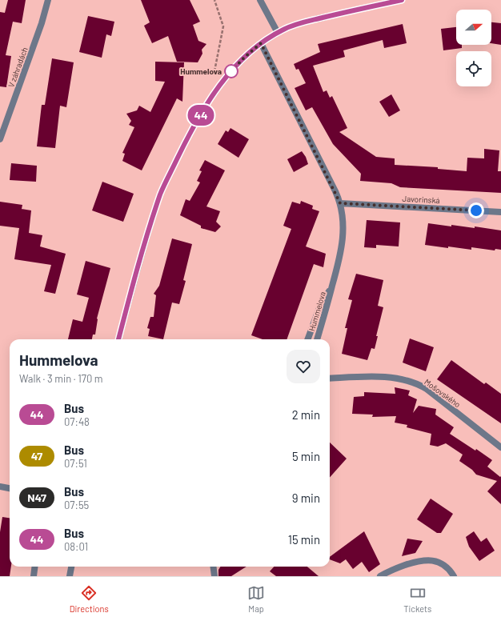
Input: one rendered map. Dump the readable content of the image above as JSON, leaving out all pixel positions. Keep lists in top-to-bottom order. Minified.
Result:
{"streets":{"street":["V záhradách","Javorinská","Hummelova","Mošovského"]},"crossings":[["Javorinská","Hummelova"]],"places":["Hummelova"],"lines":["bus line 44"],"north":"right","page":{"on_map":"44","heading":["Hummelova","Walk · 3 min · 170 m"],"list":[{"mark":"44","name":"Bus","note":"07:48","value":"2 min"},{"mark":"47","name":"Bus","note":"07:51","value":"5 min"},{"mark":"N47","name":"Bus","note":"07:55","value":"9 min"},{"mark":"44","name":"Bus","note":"08:01","value":"15 min"}],"tabs":["Directions","Map","Tickets"]}}
